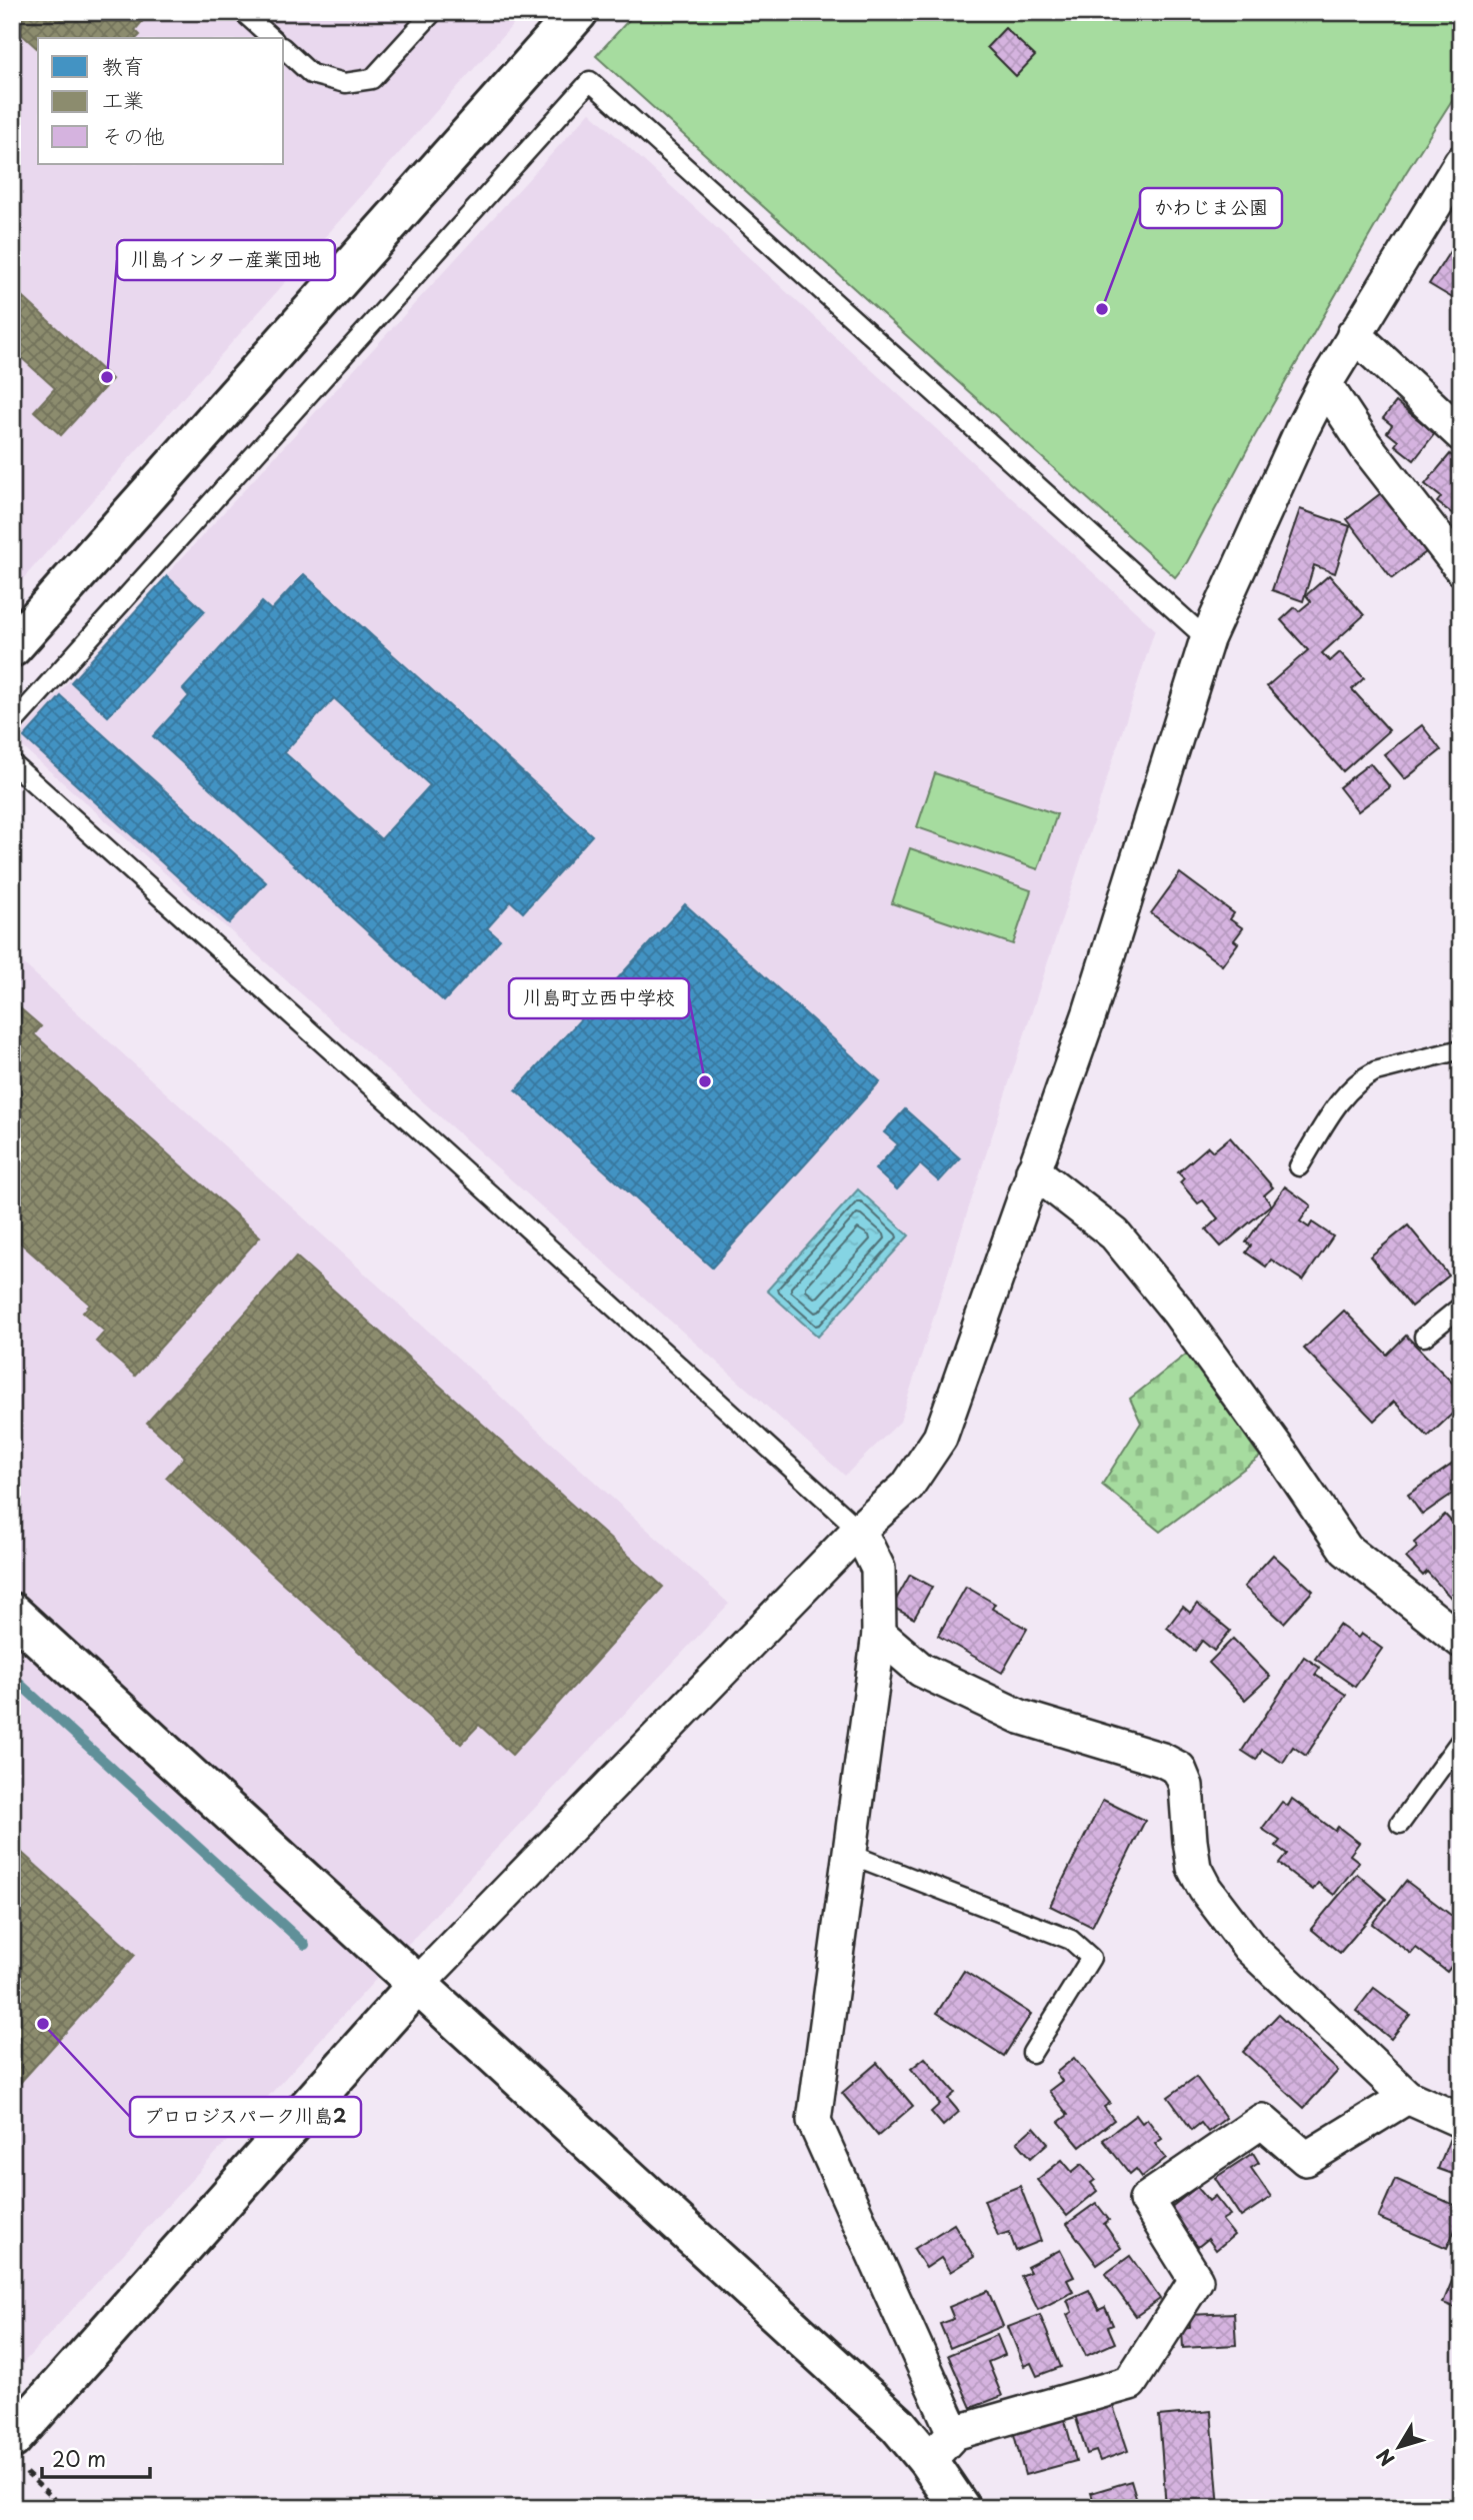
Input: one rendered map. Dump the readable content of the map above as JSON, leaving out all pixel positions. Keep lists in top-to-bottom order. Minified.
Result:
{"places":["かわじま公園","川島インター産業団地","川島町立西中学校","プロロジスパーク川島2"],"legend":["教育","工業","その他"],"scale_bar":"20 m","north":"bottom left"}
